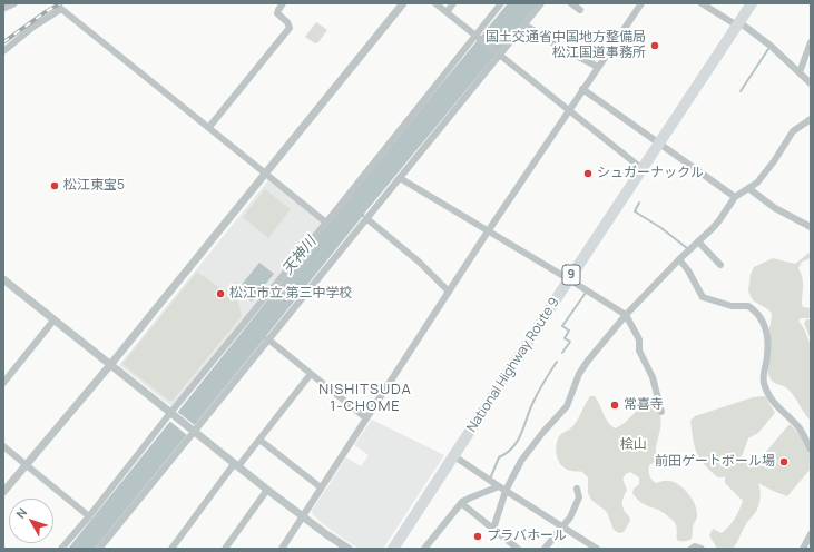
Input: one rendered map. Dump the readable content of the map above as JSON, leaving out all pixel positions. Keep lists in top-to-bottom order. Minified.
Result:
{"streets":{"highway":["9","National Highway Route 9"]},"districts":["NISHITSUDA 1-CHOME"],"water":["天神川"],"parks":["桧山"],"places":["国土交通省中国地方整備局 松江国道事務所","シュガーナックル","松江東宝5","松江市立 第三中学校","常喜寺","前田ゲートボール場","プラバホール"],"north":"top left"}
